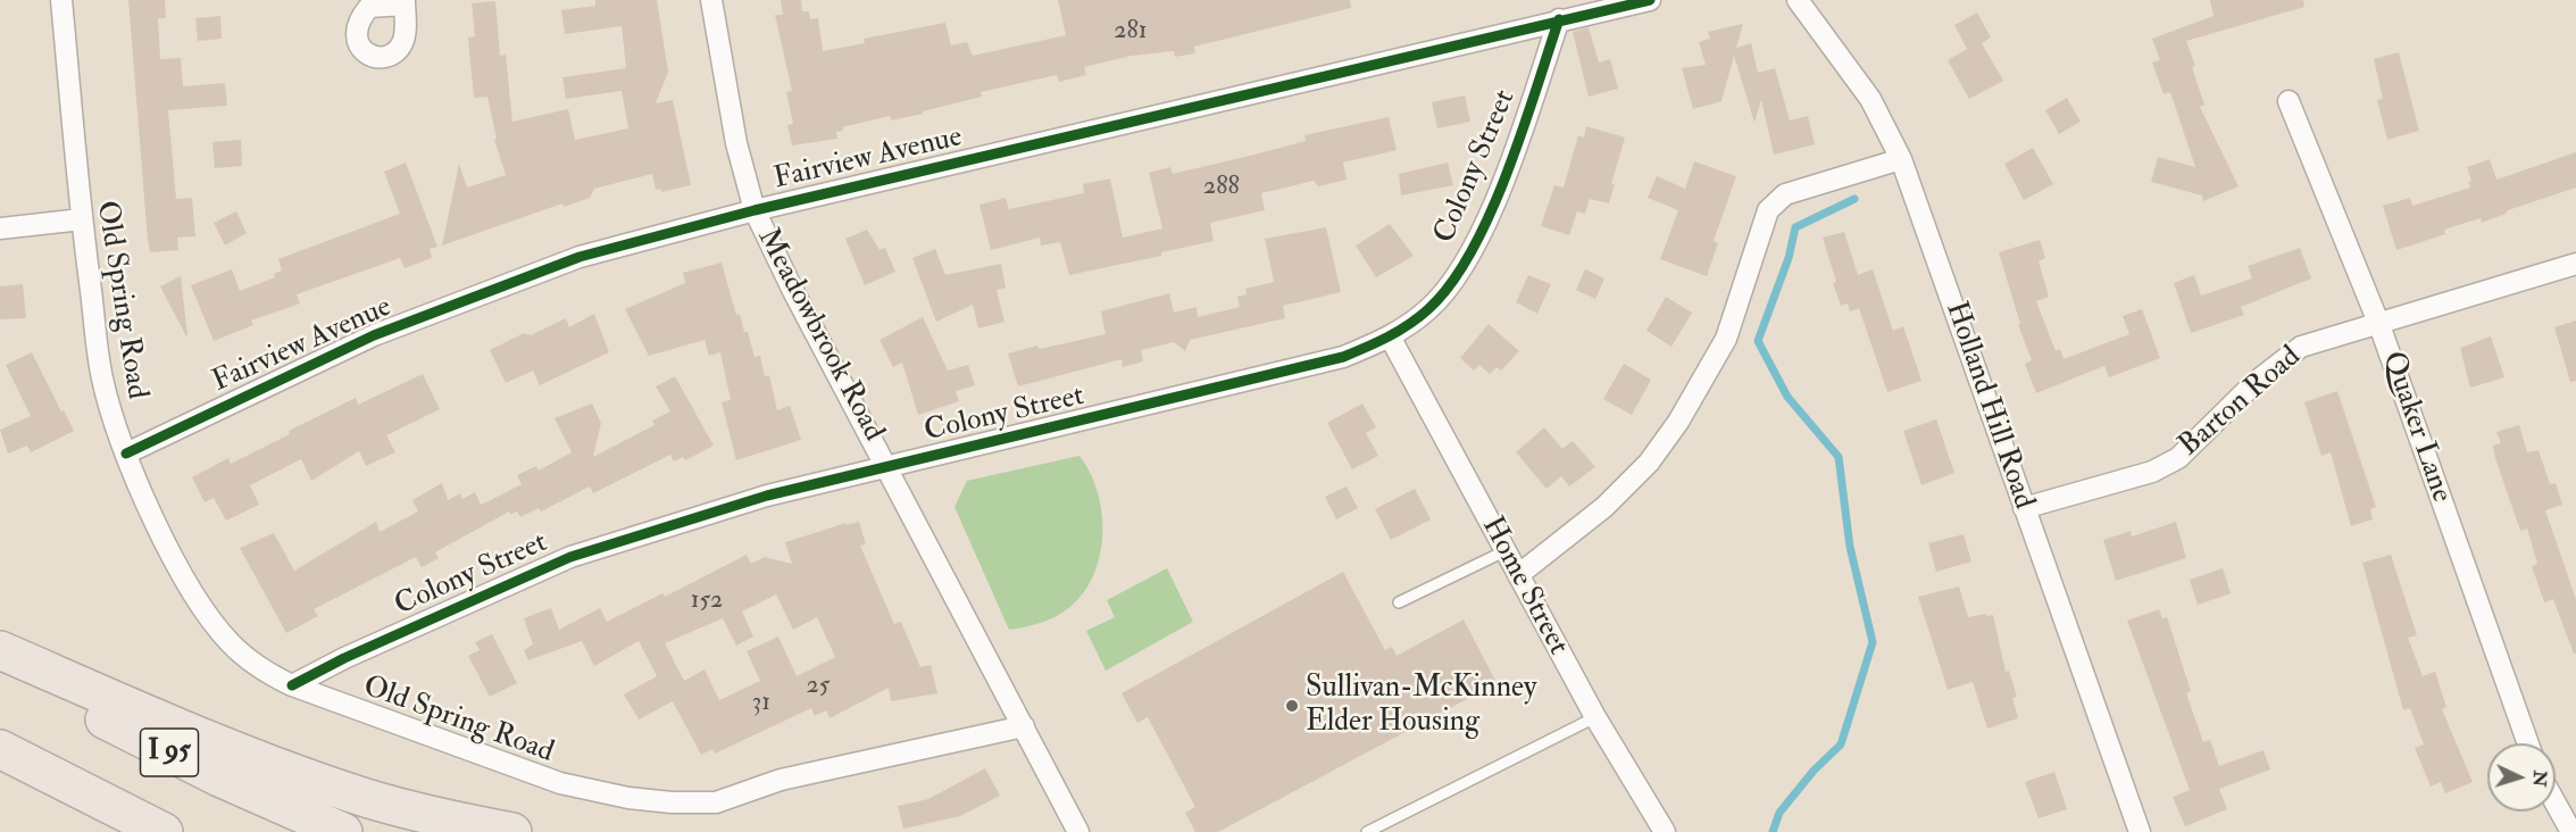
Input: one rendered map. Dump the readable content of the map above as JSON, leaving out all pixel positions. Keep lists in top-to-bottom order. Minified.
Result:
{"streets":{"highway":["I 95"],"street":["Fairview Avenue","Colony Street","Old Spring Road","Meadowbrook Road","Barton Road","Holland Hill Road","Quaker Lane","Home Street"]},"crossings":[["Fairview Avenue","Colony Street"],["Fairview Avenue","Old Spring Road"],["Fairview Avenue","Meadowbrook Road"],["Colony Street","Old Spring Road"],["Colony Street","Meadowbrook Road"],["Colony Street","Home Street"],["Old Spring Road","Meadowbrook Road"],["Barton Road","Holland Hill Road"],["Barton Road","Quaker Lane"]],"places":["Sullivan-McKinney Elder Housing"],"house_numbers":["281","288","152","25","31"],"north":"right"}
